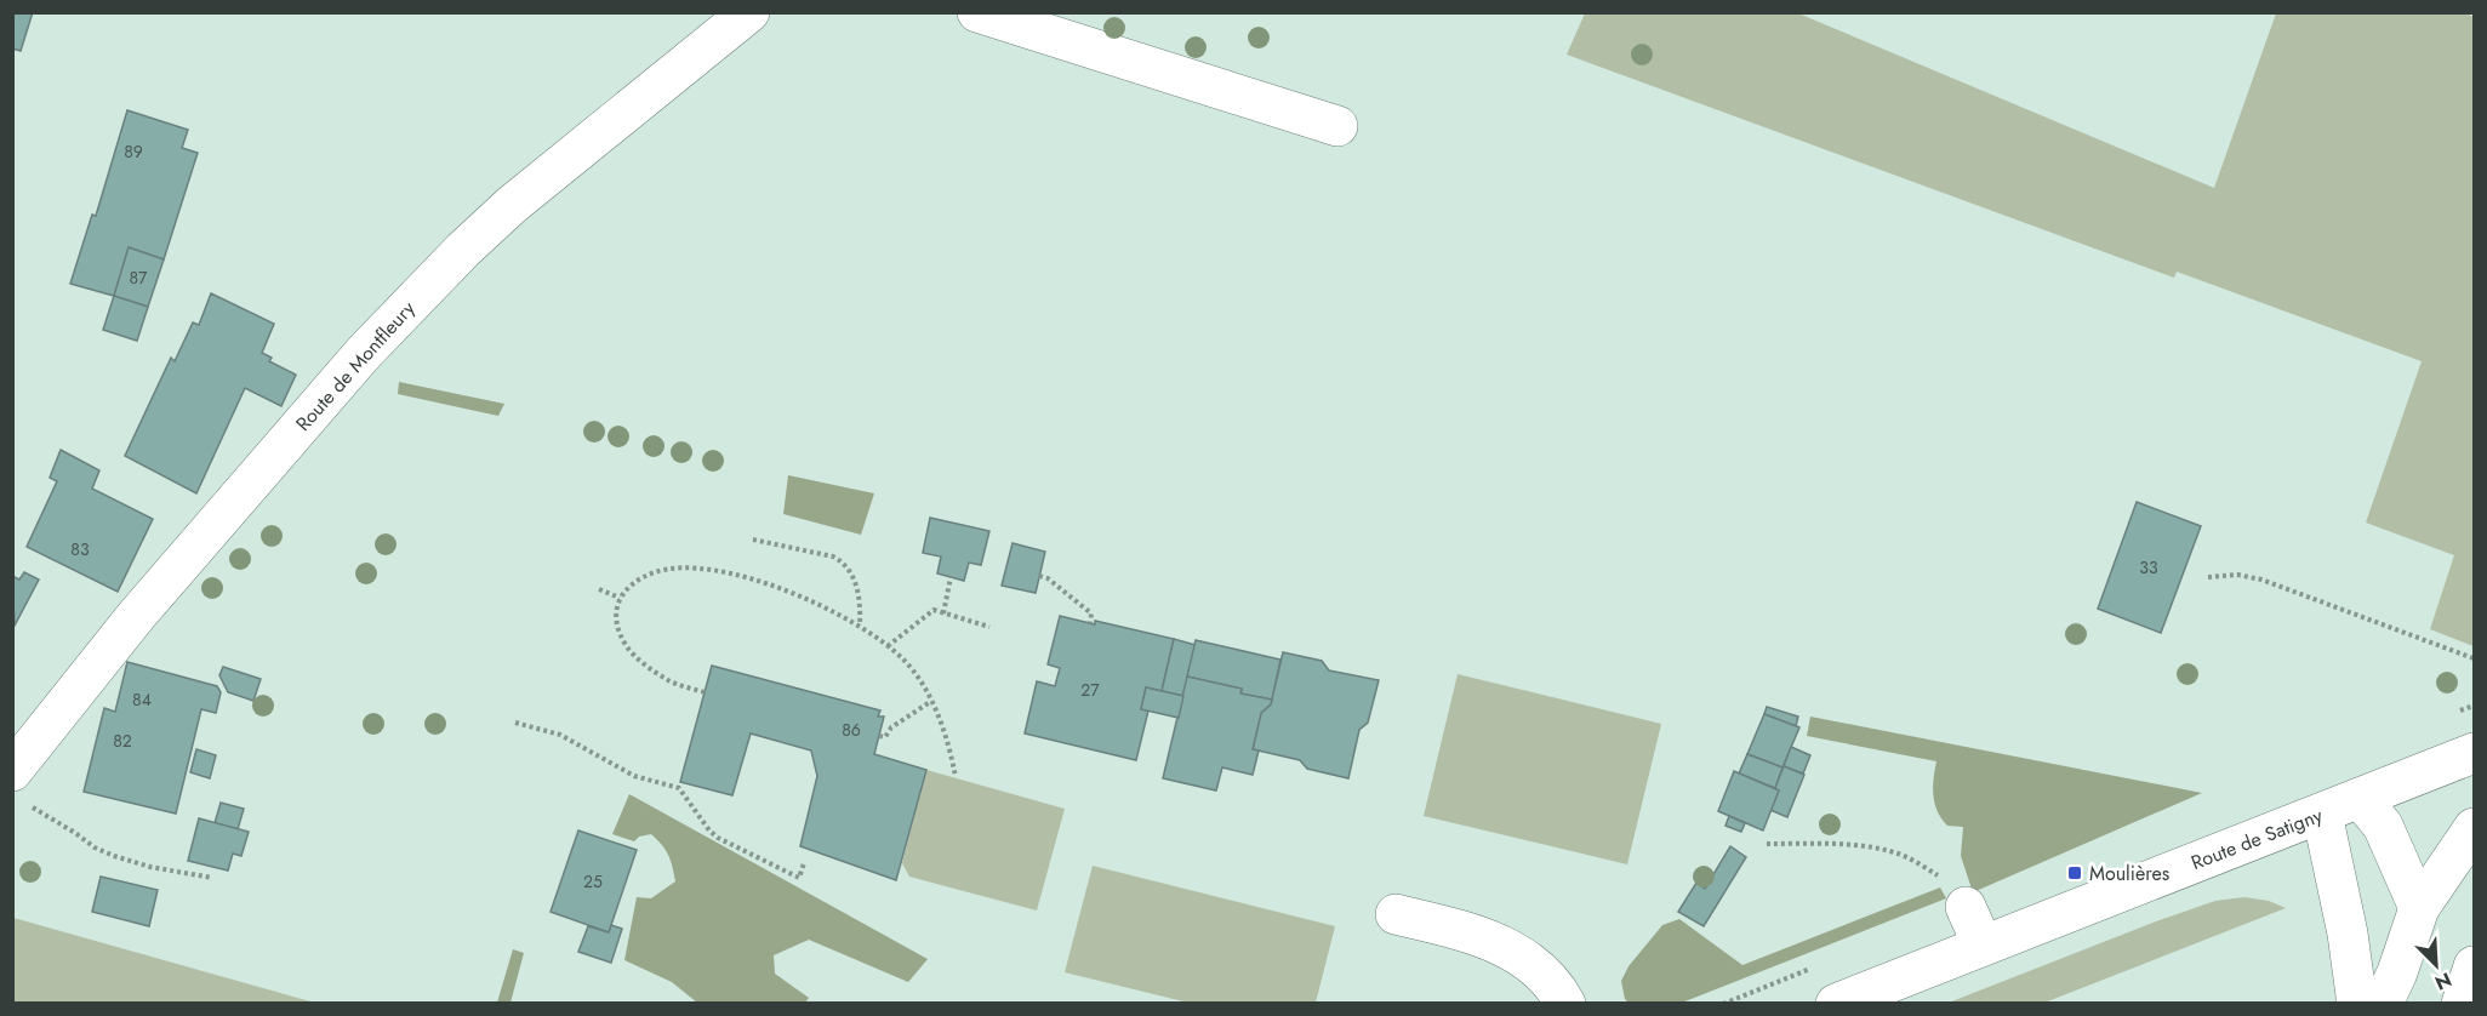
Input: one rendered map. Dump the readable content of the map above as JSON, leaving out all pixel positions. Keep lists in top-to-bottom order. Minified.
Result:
{"streets":{"street":["Route de Montfleury","Route de Satigny"]},"places":{"transit":["Moulières"]},"house_numbers":["89","87","83","33","27","84","86","82","25"],"north":"bottom right"}
